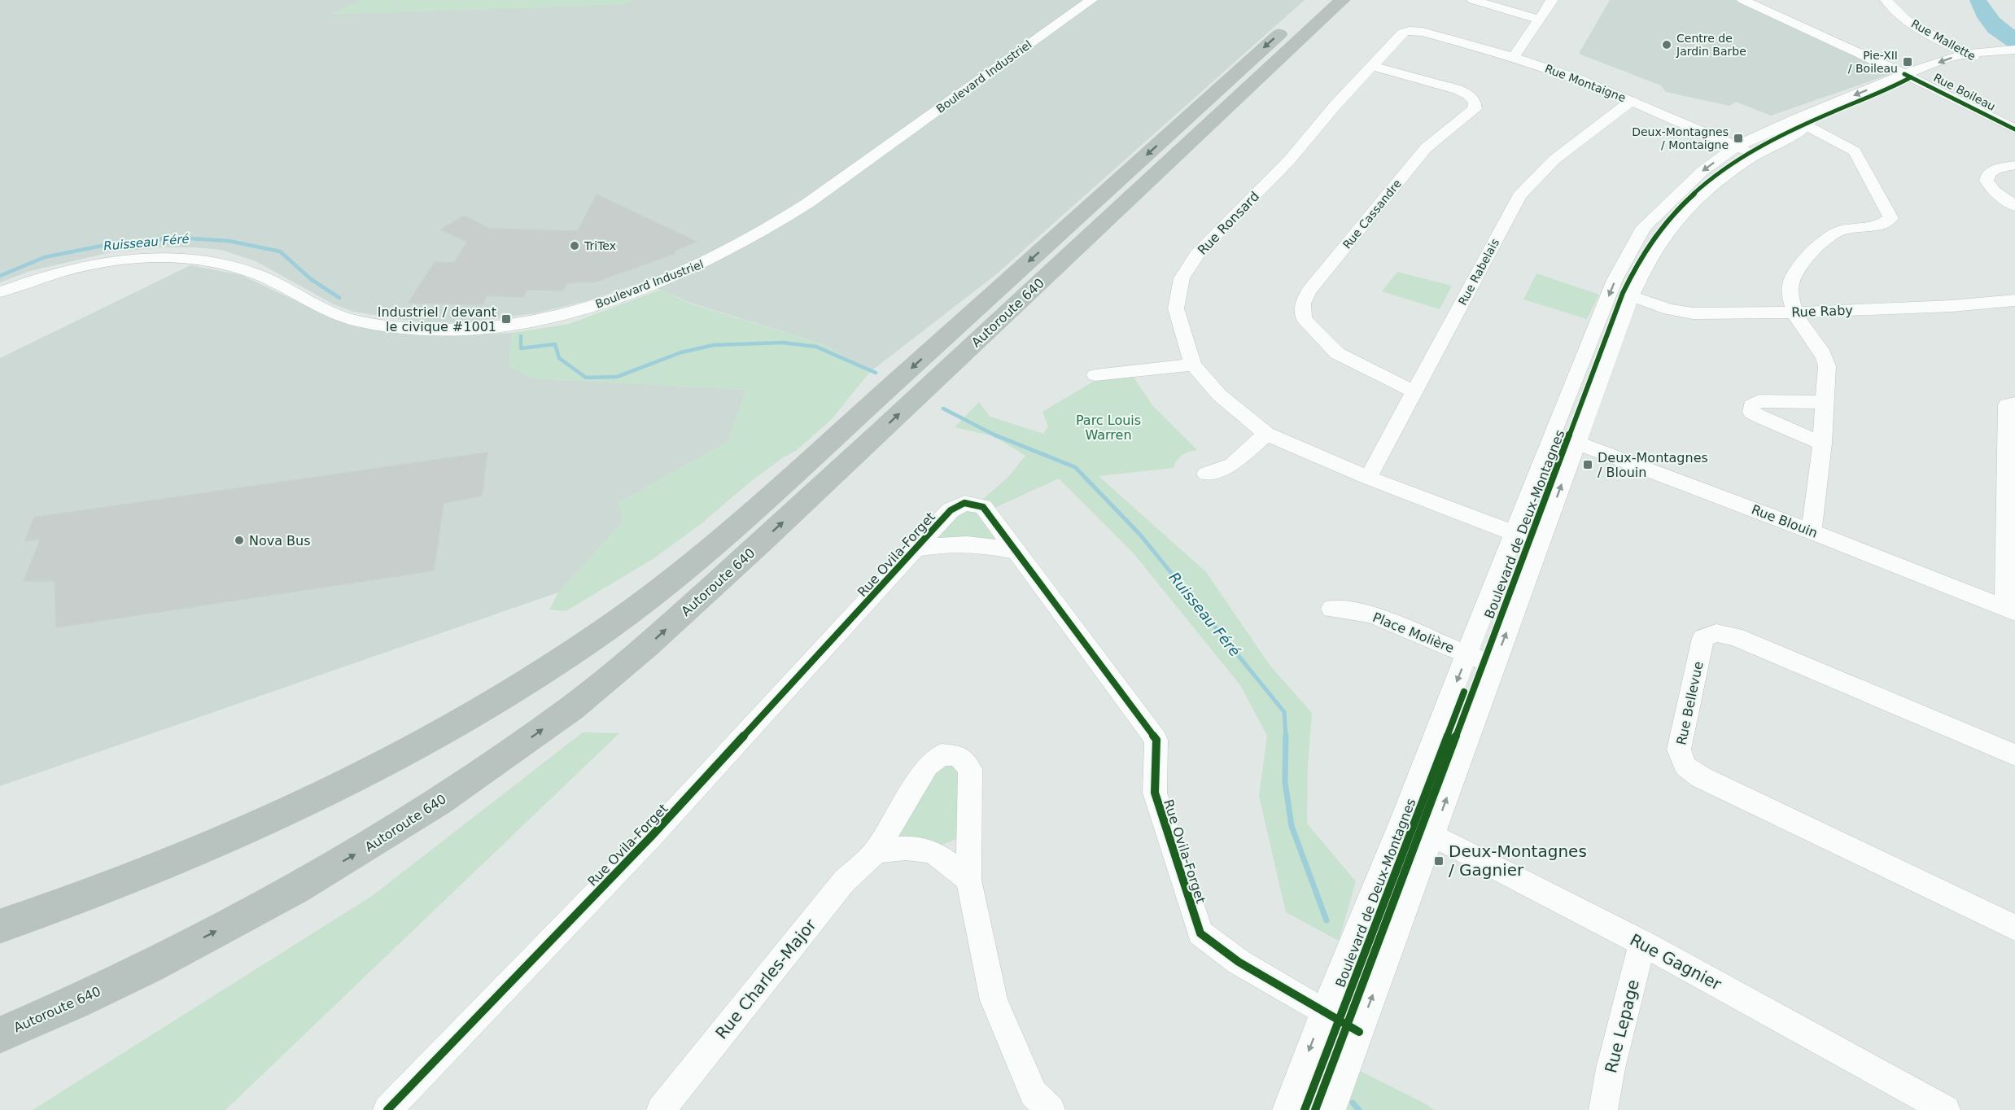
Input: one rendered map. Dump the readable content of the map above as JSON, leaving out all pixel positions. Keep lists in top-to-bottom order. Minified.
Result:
{"streets":{"highway":["Autoroute 640"],"street":["Rue Mallette","Boulevard Industriel","Rue Montaigne","Rue Boileau","Rue Cassandre","Rue Ronsard","Rue Rabelais","Rue Raby","Rue Blouin","Boulevard de Deux-Montagnes","Rue Ovila-Forget","Place Molière","Rue Bellevue","Rue Gagnier","Rue Charles-Major","Rue Lepage"]},"crossings":[["Rue Mallette","Boulevard de Deux-Montagnes"],["Rue Montaigne","Rue Ronsard"],["Rue Montaigne","Rue Rabelais"],["Rue Montaigne","Boulevard de Deux-Montagnes"],["Rue Boileau","Boulevard de Deux-Montagnes"],["Rue Cassandre","Rue Ronsard"],["Rue Cassandre","Rue Rabelais"],["Rue Ronsard","Rue Rabelais"],["Rue Ronsard","Boulevard de Deux-Montagnes"],["Rue Raby","Boulevard de Deux-Montagnes"],["Rue Blouin","Boulevard de Deux-Montagnes"],["Boulevard de Deux-Montagnes","Rue Ovila-Forget"],["Boulevard de Deux-Montagnes","Place Molière"],["Boulevard de Deux-Montagnes","Rue Gagnier"],["Rue Gagnier","Rue Lepage"]],"water":["Ruisseau Féré"],"parks":["Parc Louis Warren"],"places":{"other":["Centre de Jardin Barbe","TriTex","Nova Bus"],"transit":["Pie-XII / Boileau","Deux-Montagnes / Montaigne","Industriel / devant le civique #1001","Deux-Montagnes / Blouin","Deux-Montagnes / Gagnier"]}}
